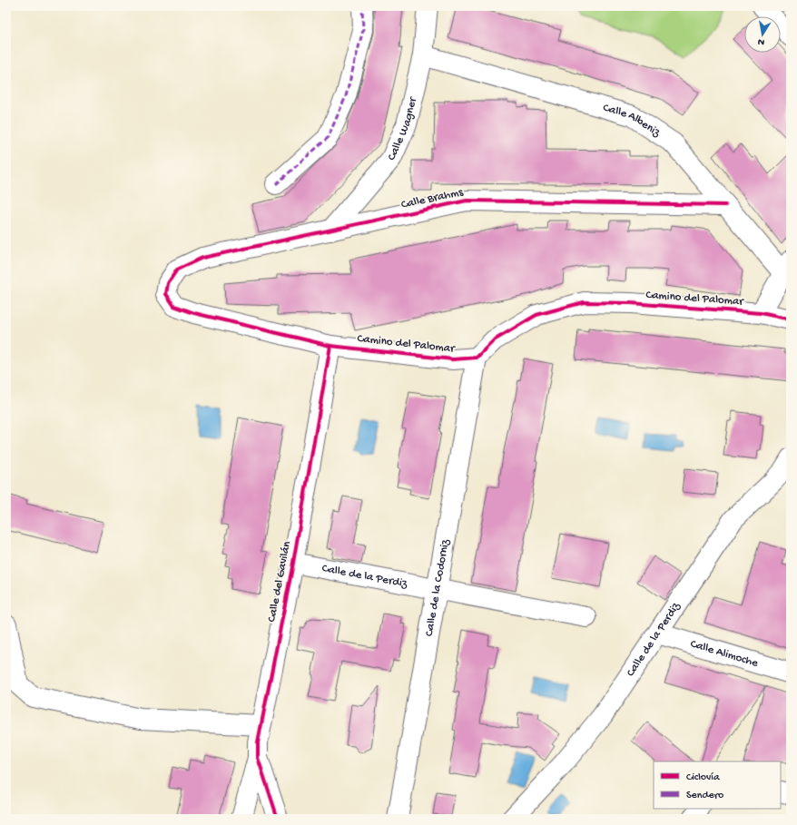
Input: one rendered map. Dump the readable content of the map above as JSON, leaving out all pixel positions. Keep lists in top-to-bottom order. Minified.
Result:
{"streets":{"street":["Calle Albeniz","Calle Wagner","Calle Brahms","Camino del Palomar","Calle de la Perdiz","Calle del Gavilán","Calle de la Codorniz","Calle Alimoche"]},"crossings":[["Calle Albeniz","Calle Wagner"],["Calle Albeniz","Calle Brahms"],["Calle Wagner","Calle Brahms"],["Calle Brahms","Camino del Palomar"],["Camino del Palomar","Calle del Gavilán"],["Camino del Palomar","Calle de la Codorniz"],["Calle de la Perdiz","Calle del Gavilán"],["Calle de la Perdiz","Calle de la Codorniz"],["Calle de la Perdiz","Calle Alimoche"]],"legend":["Ciclovía","Sendero"],"north":"bottom"}
